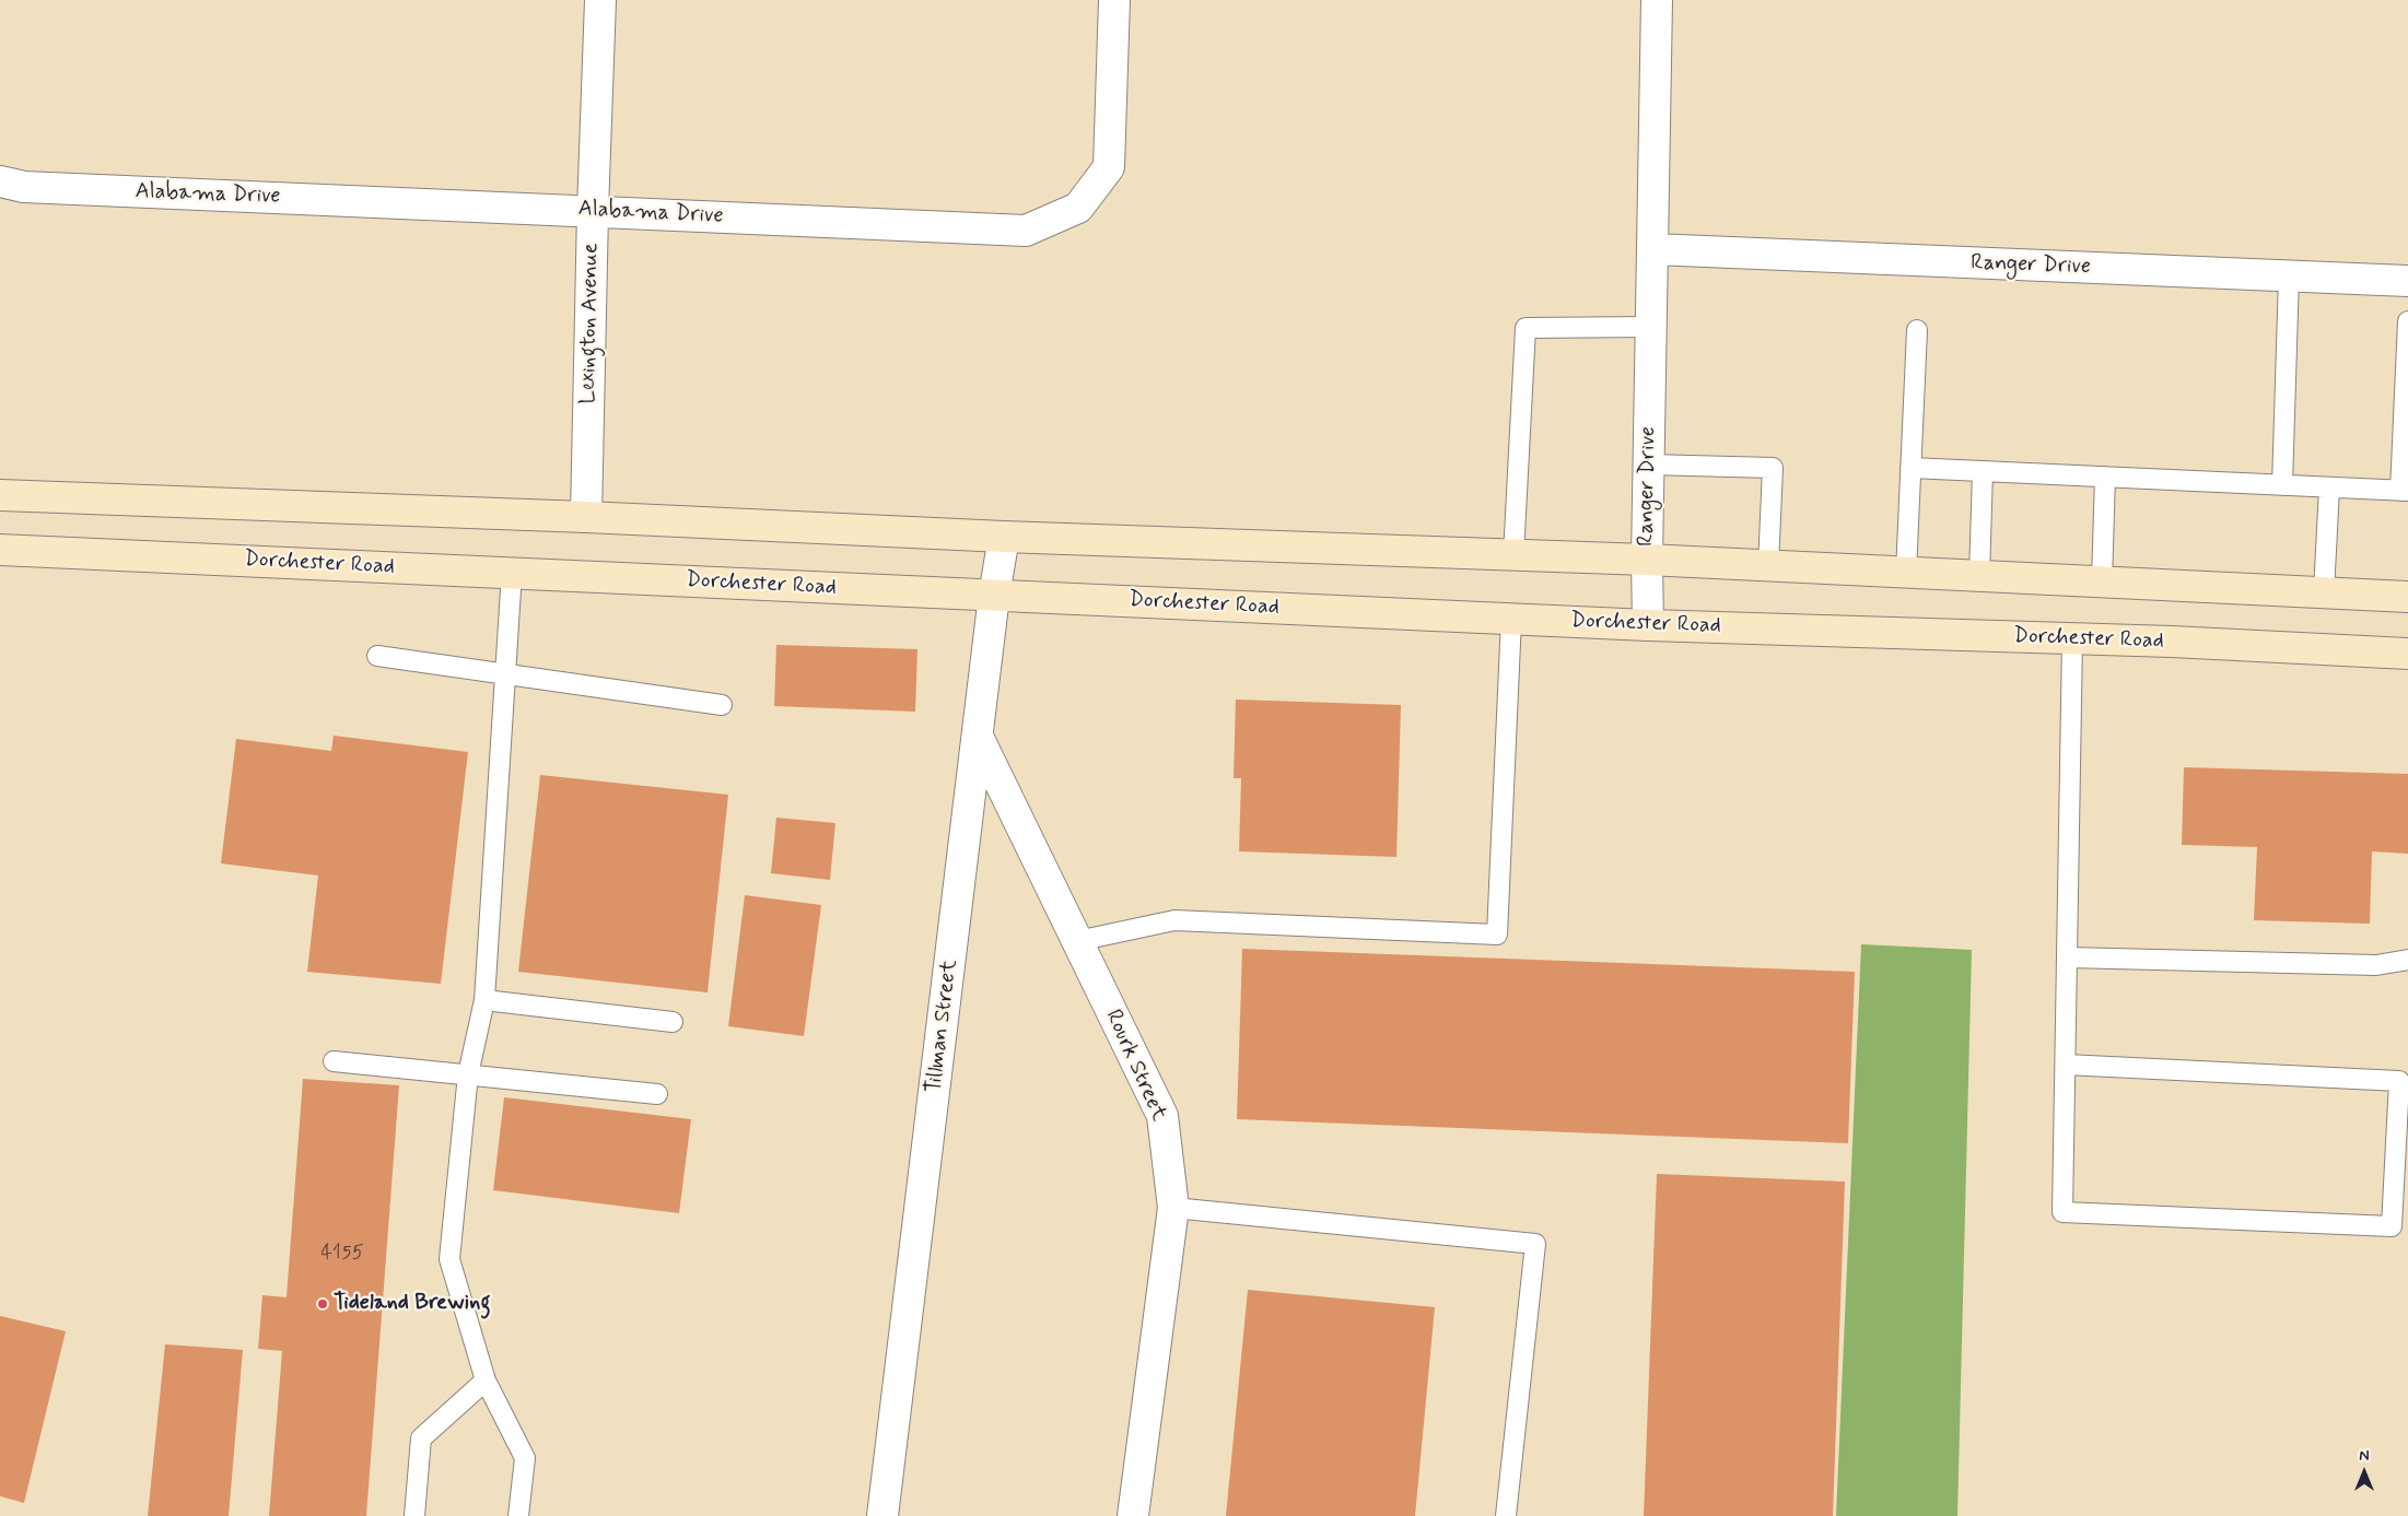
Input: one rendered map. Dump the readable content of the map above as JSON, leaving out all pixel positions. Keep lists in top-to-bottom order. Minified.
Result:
{"streets":{"main road":["Dorchester Road"],"street":["Alabama Drive","Ranger Drive","Lexington Avenue","Tillman Street","Rourk Street"]},"crossings":[["Alabama Drive","Lexington Avenue"],["Ranger Drive","Dorchester Road"],["Dorchester Road","Tillman Street"],["Tillman Street","Rourk Street"]],"places":["Tideland Brewing"],"house_numbers":["4155"],"north":"top"}
